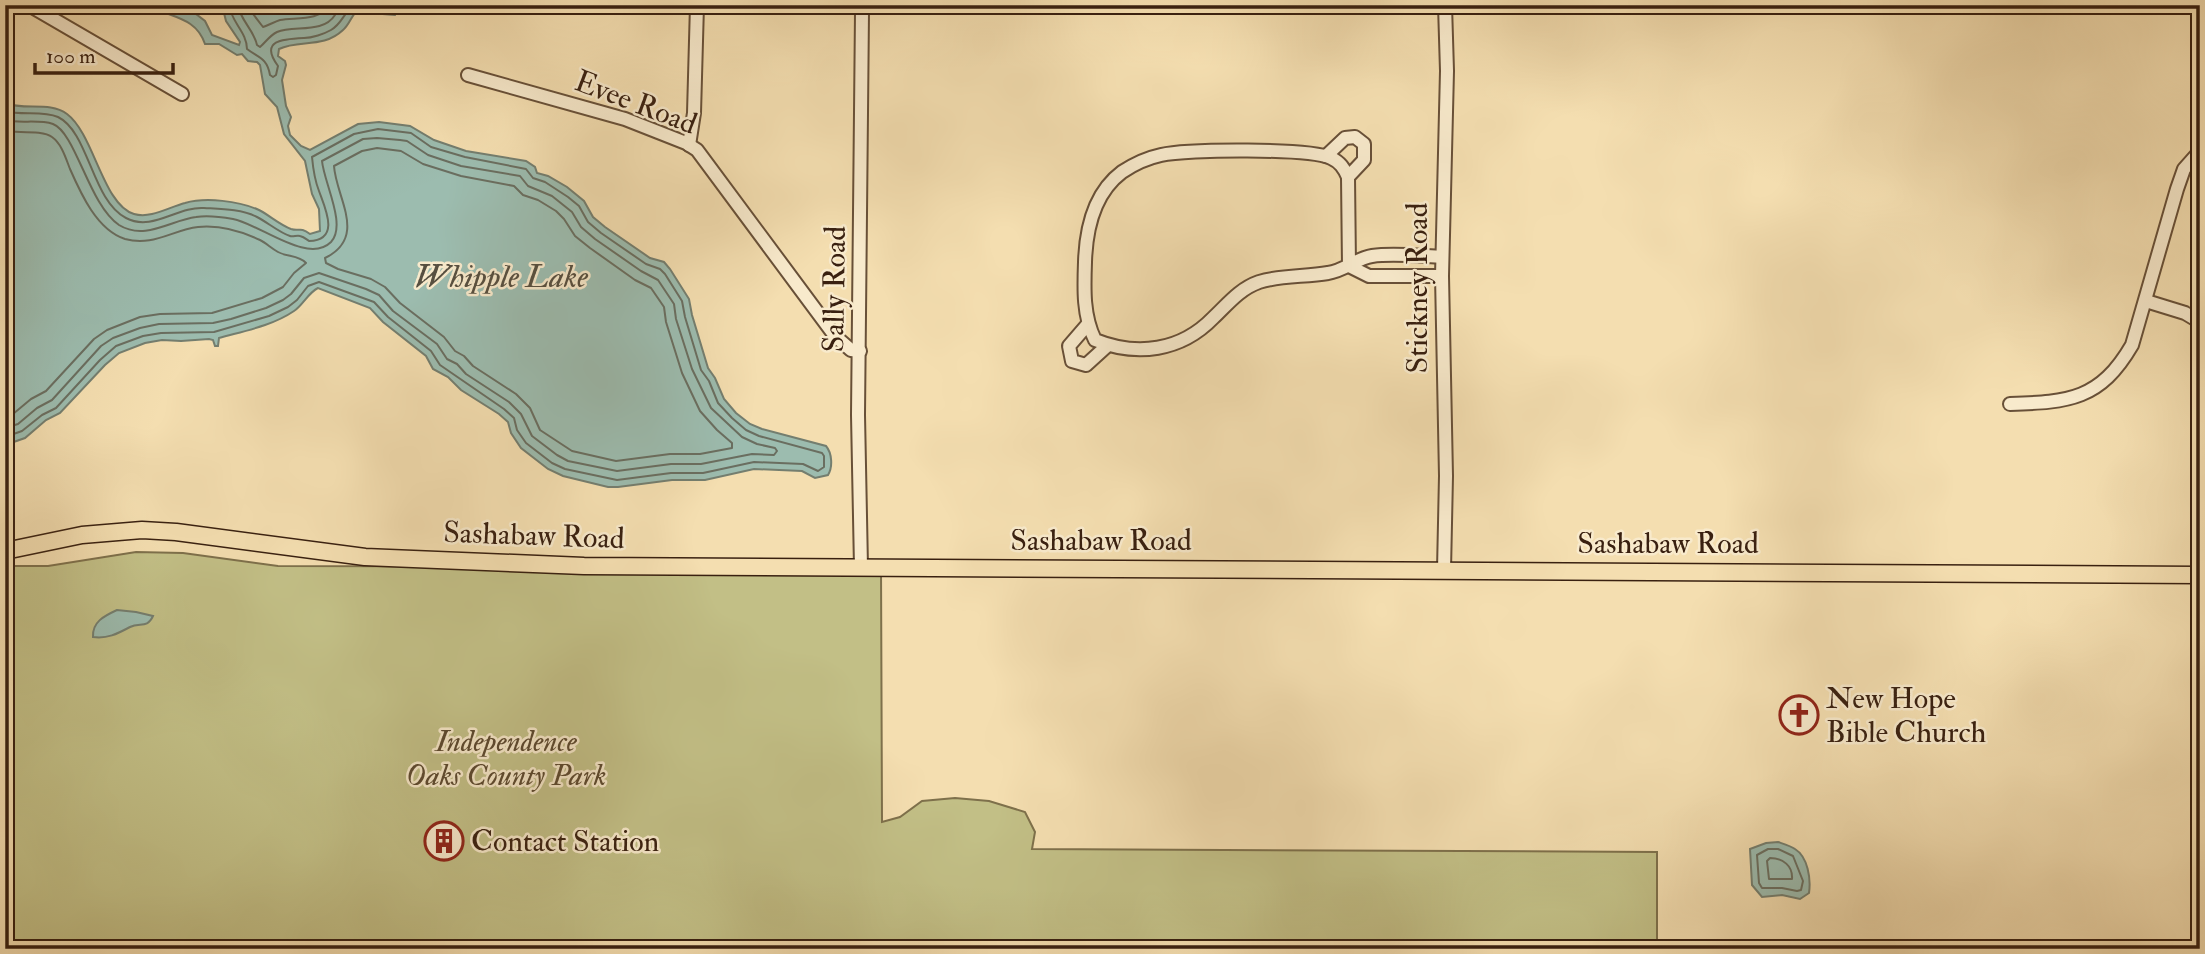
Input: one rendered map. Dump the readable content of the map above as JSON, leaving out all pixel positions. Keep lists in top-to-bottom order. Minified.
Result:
{"streets":{"main road":["Sashabaw Road"],"street":["Evee Road","Stickney Road","Sally Road"]},"crossings":[["Evee Road","Sally Road"],["Stickney Road","Sashabaw Road"],["Sally Road","Sashabaw Road"]],"water":["Whipple Lake"],"parks":["Independence Oaks County Park"],"places":{"church":["New Hope Bible Church"],"building":["Contact Station"]},"scale_bar":"100 m"}
